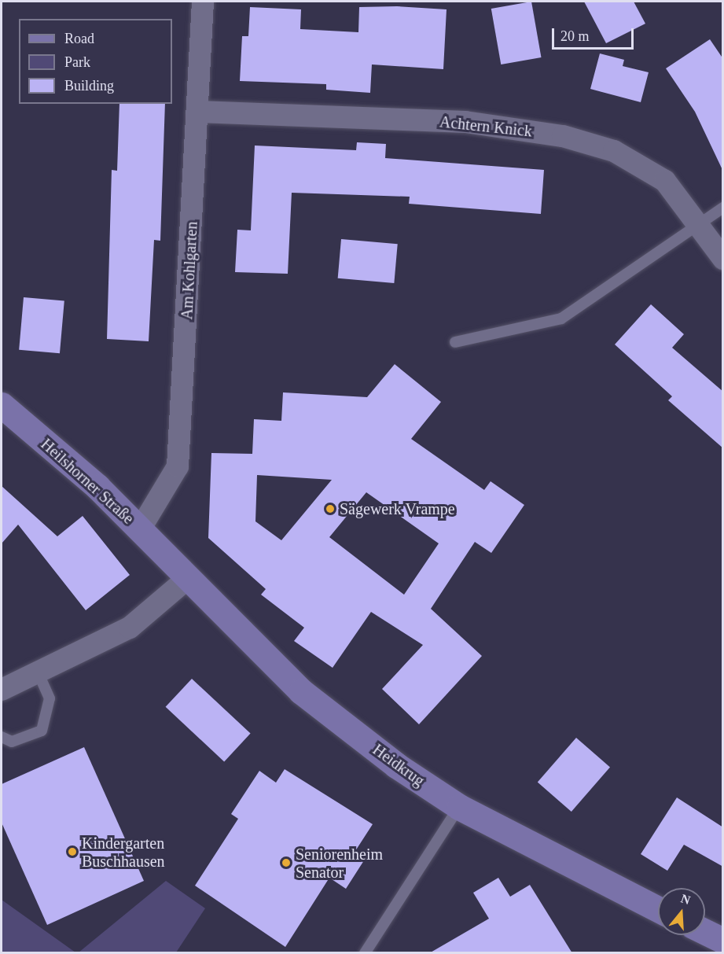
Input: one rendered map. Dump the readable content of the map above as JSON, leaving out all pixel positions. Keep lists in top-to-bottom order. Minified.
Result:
{"streets":{"main road":["Heilshorner Straße","Heidkrug"],"street":["Achtern Knick","Am Kohlgarten"]},"crossings":[["Achtern Knick","Am Kohlgarten"],["Am Kohlgarten","Heilshorner Straße"],["Heilshorner Straße","Heidkrug"]],"places":["Sägewerk Vrampe","Kindergarten Buschhausen","Seniorenheim Senator"],"legend":["Road","Park","Building"],"scale_bar":"20 m","north":"top"}
